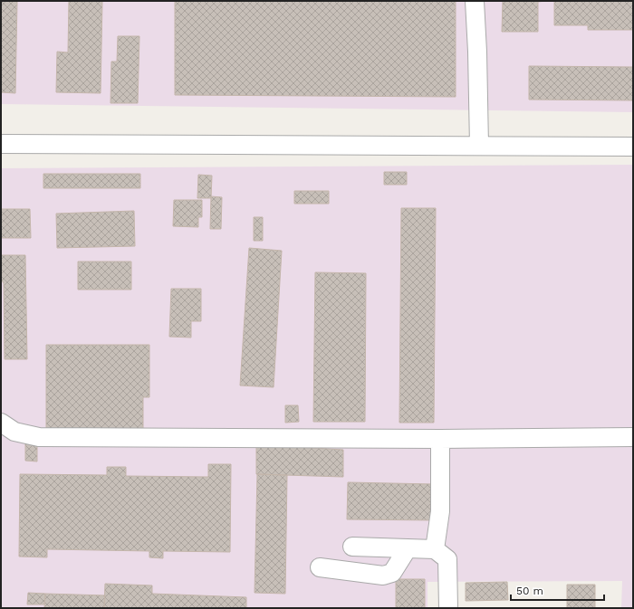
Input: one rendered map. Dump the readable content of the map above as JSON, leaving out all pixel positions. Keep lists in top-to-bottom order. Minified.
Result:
{"scale_bar":"50 m"}
